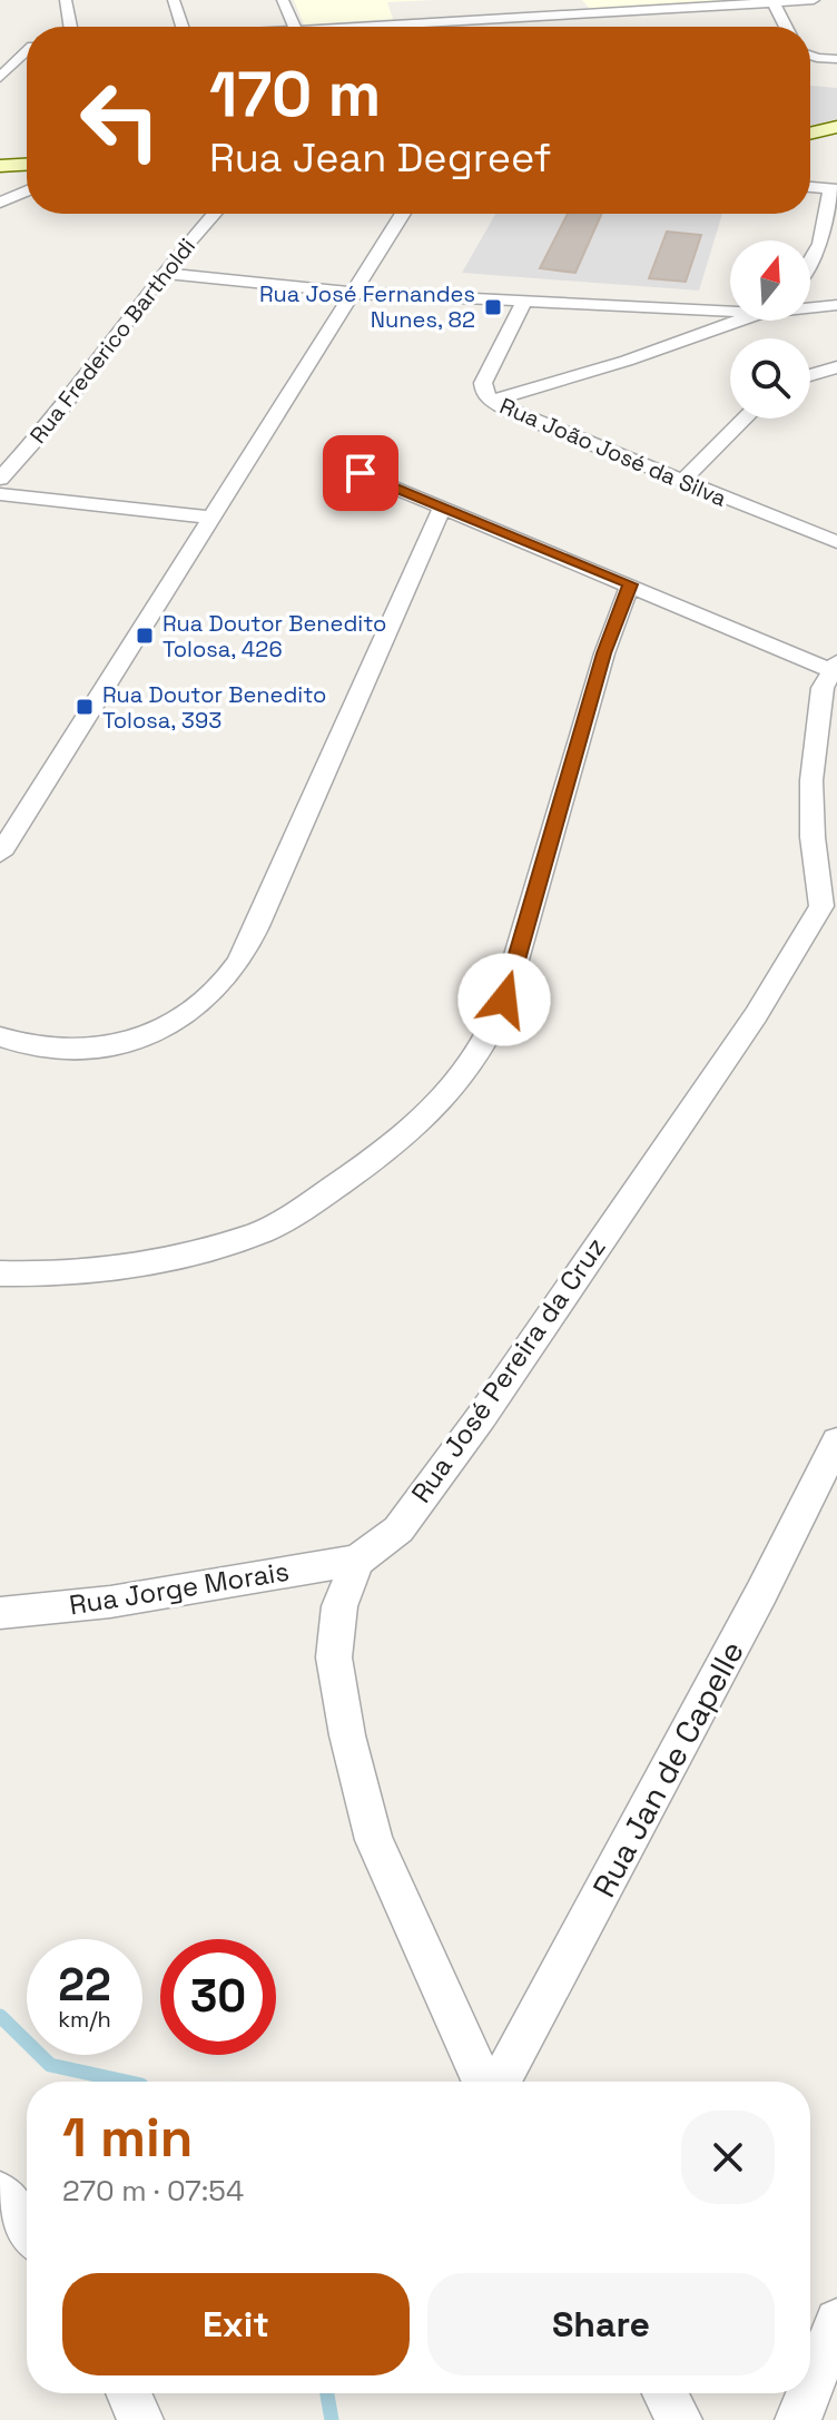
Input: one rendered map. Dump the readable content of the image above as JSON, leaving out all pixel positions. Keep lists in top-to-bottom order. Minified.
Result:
{"streets":{"street":["Rua Frederico Bartholdi","Rua João José da Silva","Rua José Pereira da Cruz","Rua Jorge Morais","Rua Jan de Capelle"]},"crossings":[["Rua José Pereira da Cruz","Rua Jorge Morais"]],"places":{"transit":["Rua José Fernandes Nunes, 82","Rua Doutor Benedito Tolosa, 426","Rua Doutor Benedito Tolosa, 393"]},"north":"top","page":{"turn":["170 m","Rua Jean Degreef"],"speed":"22 km/h","limit":"30","heading":["1 min","270 m · 07:54"],"buttons":["Exit","Share"]}}
